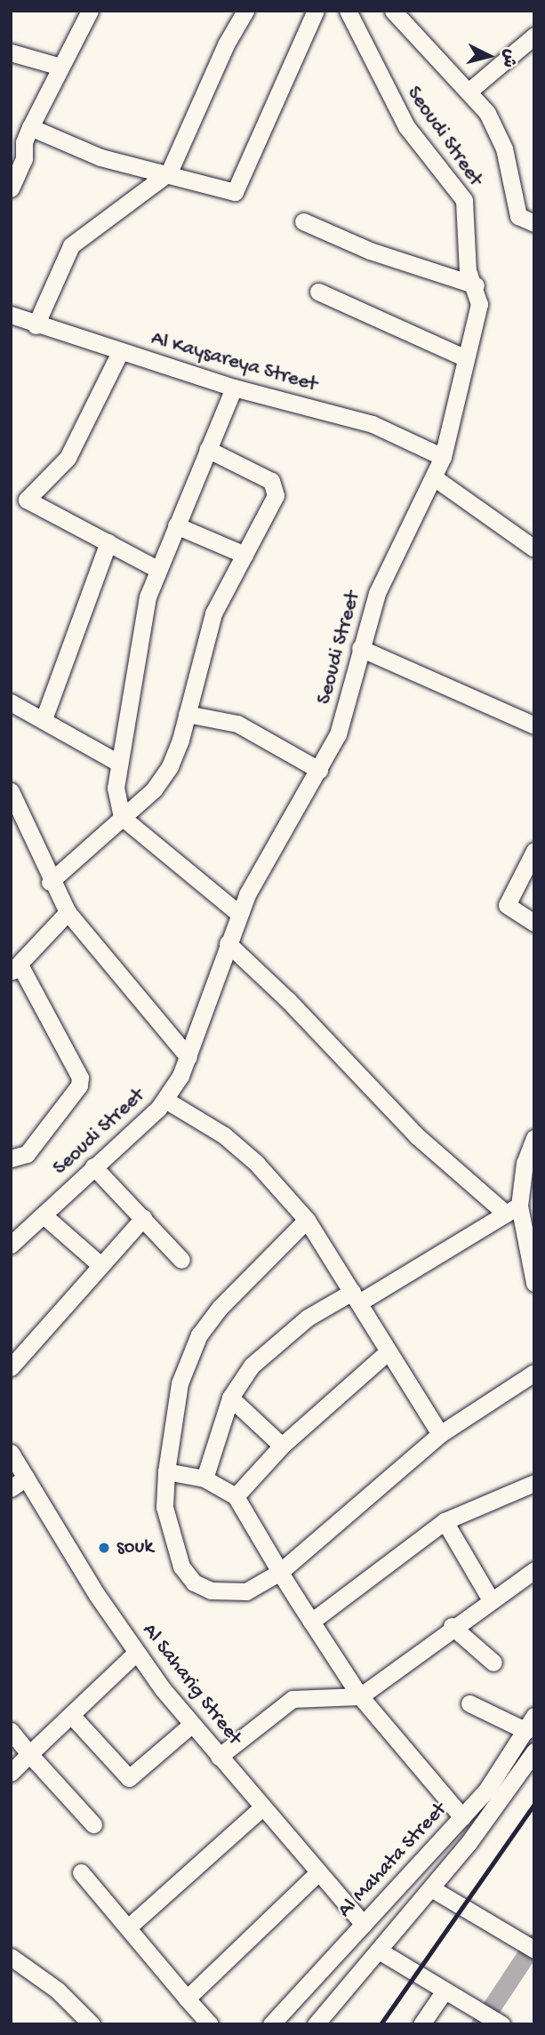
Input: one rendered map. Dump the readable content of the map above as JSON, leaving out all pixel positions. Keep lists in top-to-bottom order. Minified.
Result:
{"streets":{"street":["Seoudi Street","Al Kaysareya Street","Al Saharig Street","Al Mahata Street"]},"crossings":[["Seoudi Street","Al Kaysareya Street"],["Al Saharig Street","Al Mahata Street"]],"places":["souk"],"north":"right"}
